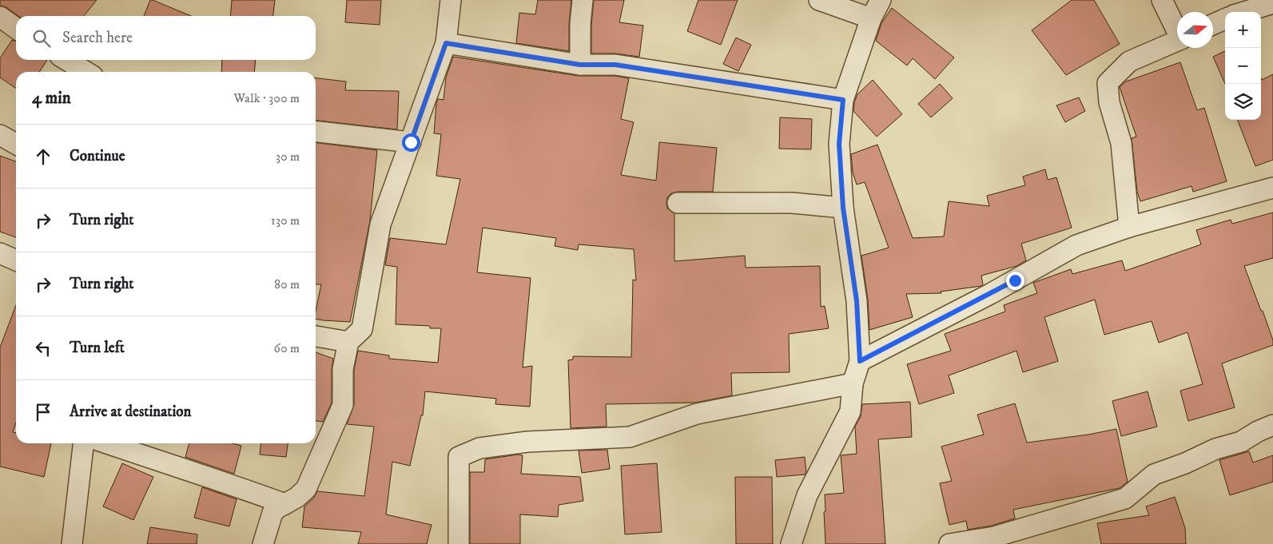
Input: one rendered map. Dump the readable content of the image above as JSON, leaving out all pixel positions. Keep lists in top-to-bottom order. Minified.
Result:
{"north":"right","page":{"map_buttons":["+","−"],"search":"Search here","heading":["4 min","Walk · 300 m"],"list":[["Continue","30 m"],["Turn right","130 m"],["Turn right","80 m"],["Turn left","60 m"],"Arrive at destination"]}}
